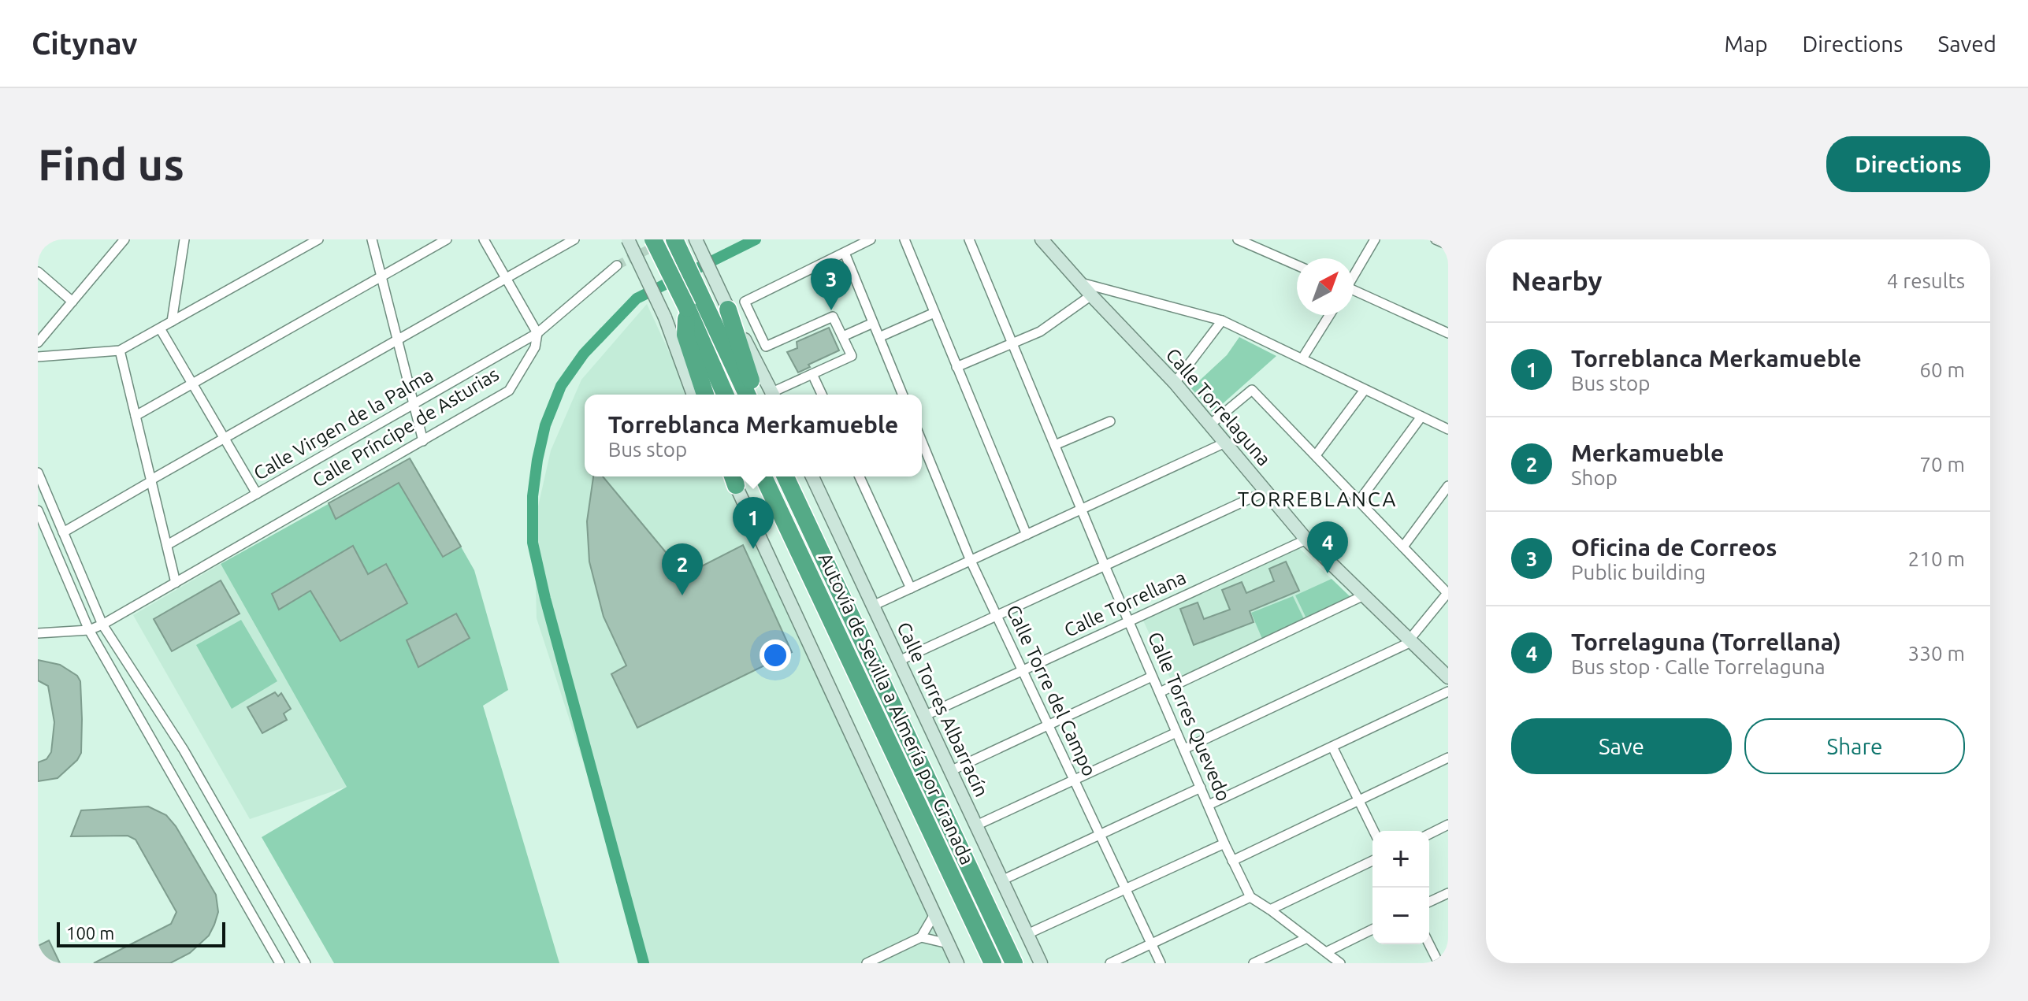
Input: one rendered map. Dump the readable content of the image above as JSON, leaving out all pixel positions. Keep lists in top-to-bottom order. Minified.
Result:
{"streets":{"highway":["Autovía de Sevilla a Almería por Granada"],"street":["Calle Torrelaguna","Calle Virgen de la Palma","Calle Príncipe de Asturias","Calle Torrellana","Calle Torre del Campo","Calle Torres Albarracín","Calle Torres Quevedo"]},"crossings":[["Calle Torrelaguna","Calle Torrellana"],["Calle Virgen de la Palma","Calle Príncipe de Asturias"],["Calle Torrellana","Calle Torre del Campo"],["Calle Torrellana","Calle Torres Albarracín"],["Calle Torrellana","Calle Torres Quevedo"]],"districts":["TORREBLANCA"],"scale_bar":"100 m","north":"top right","page":{"header":"Citynav","nav":["Map","Directions","Saved"],"buttons":["Directions",["Save","Share"]],"title":"Find us","heading":["Nearby","4 results"],"pins":["3","1","4","2"],"list":[{"mark":"1","name":"Torreblanca Merkamueble","note":"Bus stop","value":"60 m"},{"mark":"2","name":"Merkamueble","note":"Shop","value":"70 m"},{"mark":"3","name":"Oficina de Correos","note":"Public building","value":"210 m"},{"mark":"4","name":"Torrelaguna (Torrellana)","note":"Bus stop · Calle Torrelaguna","value":"330 m"}],"popup":["Torreblanca Merkamueble","Bus stop"],"map_buttons":["+","−"],"scale":"100 m"}}
